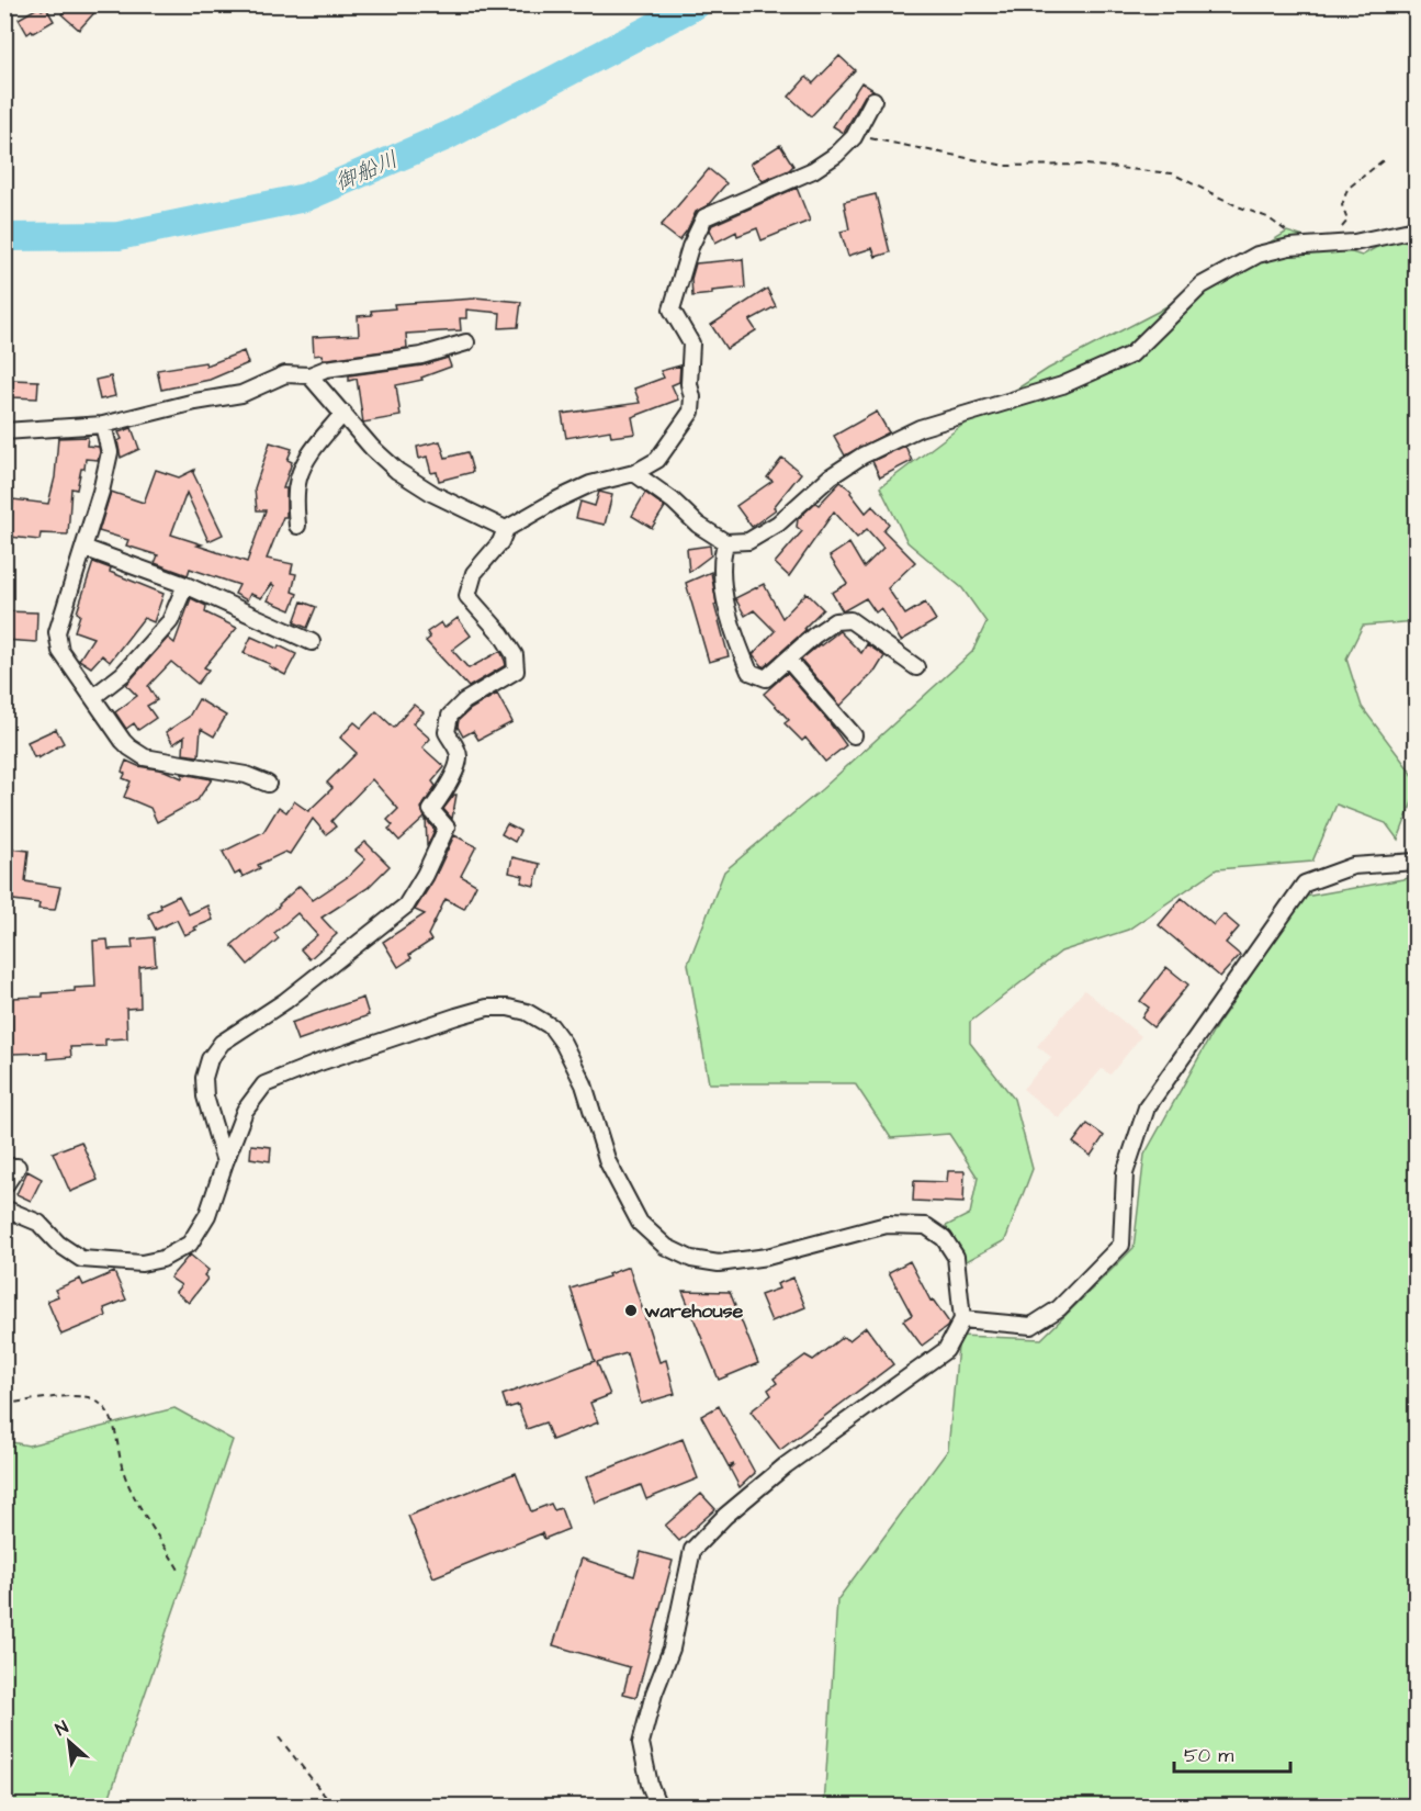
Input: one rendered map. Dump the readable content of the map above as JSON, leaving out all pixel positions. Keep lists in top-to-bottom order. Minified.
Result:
{"water":["御船川"],"places":["warehouse"],"scale_bar":"50 m","north":"top left"}
